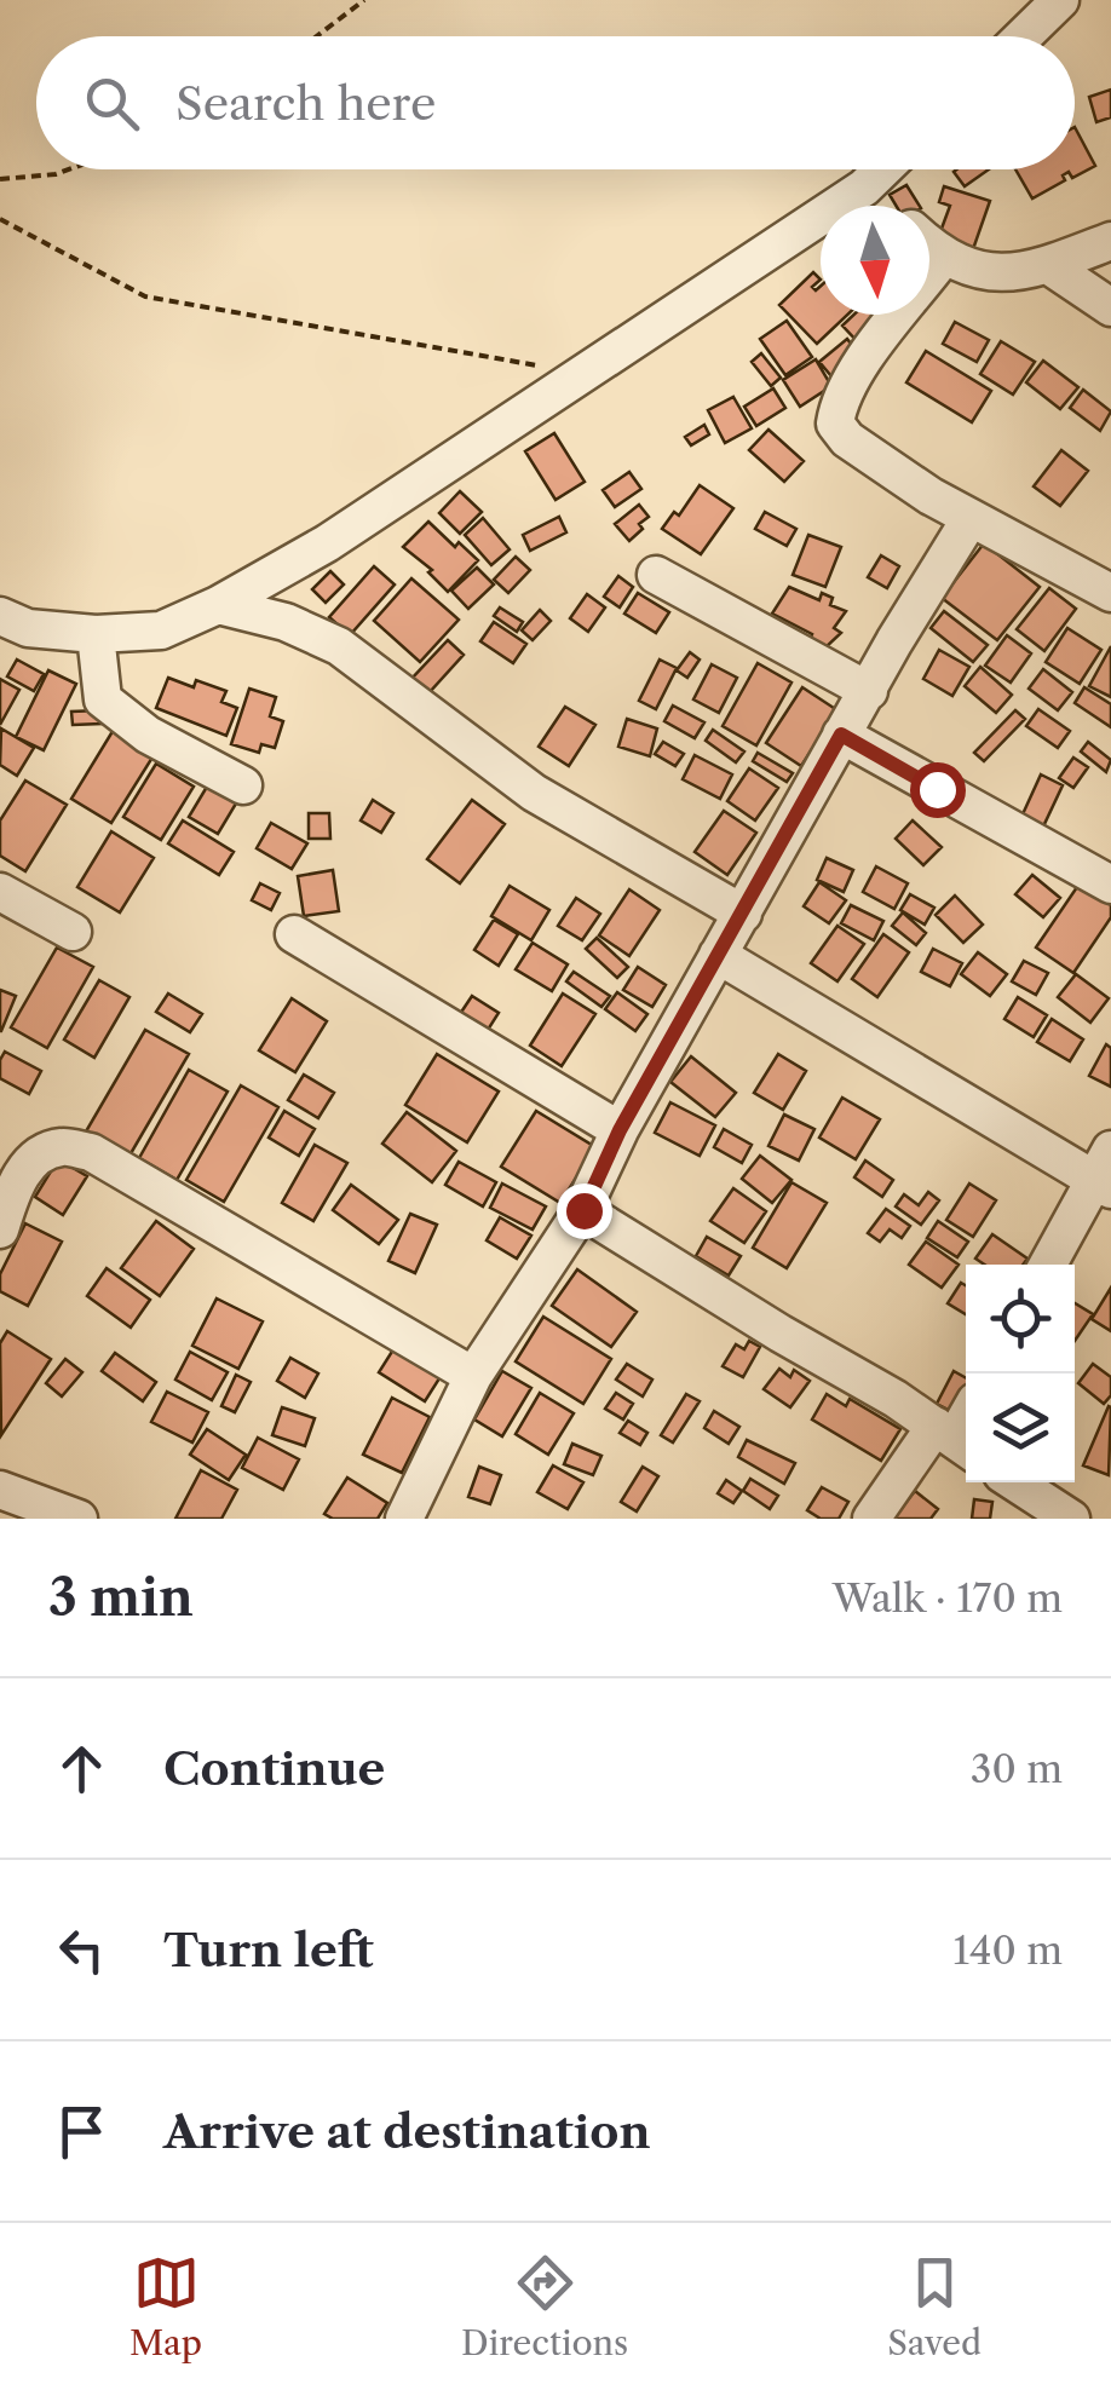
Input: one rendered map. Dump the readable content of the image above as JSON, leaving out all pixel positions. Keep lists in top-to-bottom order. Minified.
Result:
{"north":"bottom","page":{"search":"Search here","heading":["3 min","Walk · 170 m"],"list":[["Continue","30 m"],["Turn left","140 m"],"Arrive at destination"],"nav":["Map","Directions","Saved"]}}
